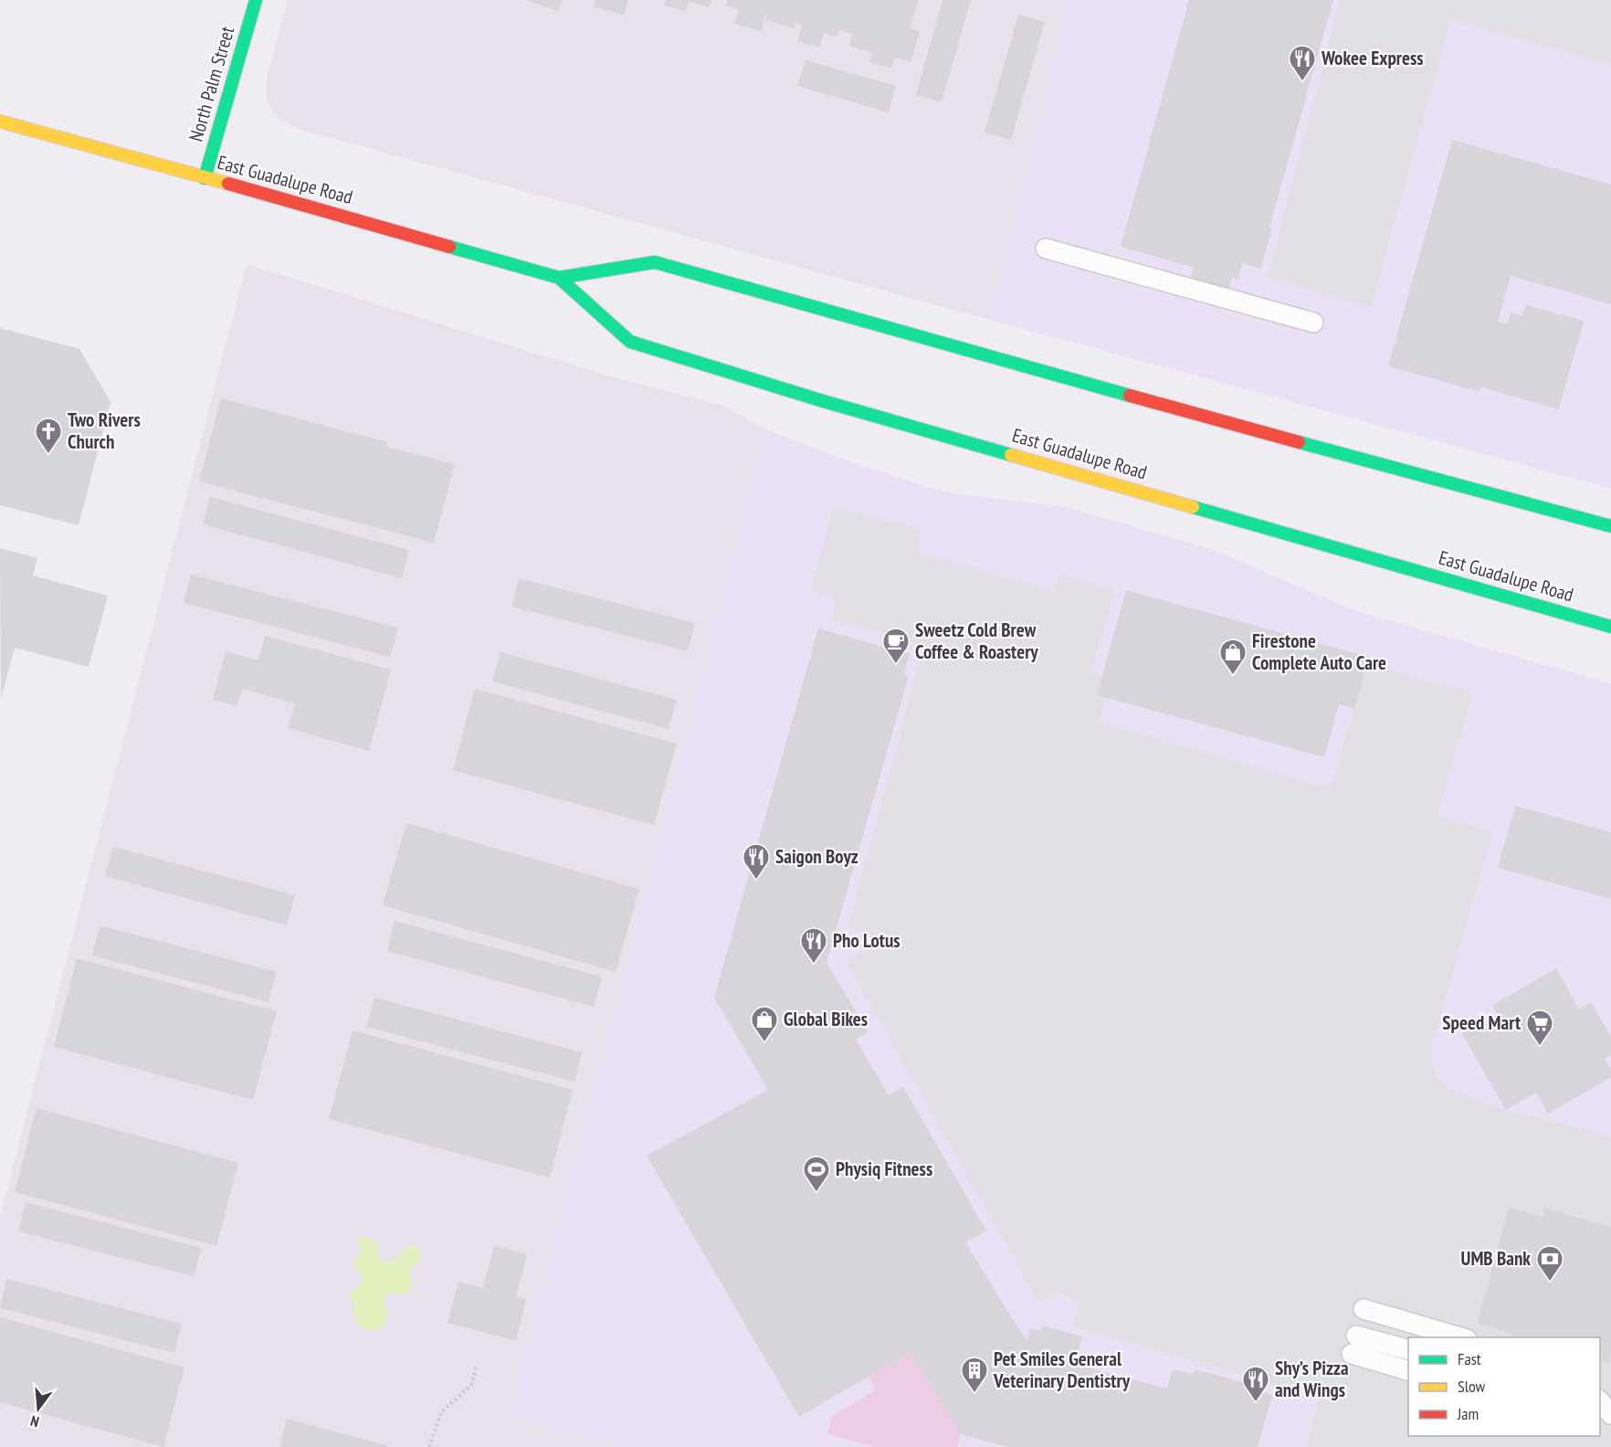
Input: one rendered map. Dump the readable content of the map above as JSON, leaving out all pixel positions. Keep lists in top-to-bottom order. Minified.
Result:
{"streets":{"main road":["North Palm Street","East Guadalupe Road"]},"crossings":[["North Palm Street","East Guadalupe Road"]],"places":{"restaurant":["Wokee Express","Saigon Boyz","Pho Lotus","Shy’s Pizza and Wings"],"church":["Two Rivers Church"],"cafe":["Sweetz Cold Brew Coffee & Roastery"],"shop":["Firestone Complete Auto Care","Global Bikes"],"supermarket":["Speed Mart"],"sports":["Physiq Fitness"],"bank":["UMB Bank"],"building":["Pet Smiles General Veterinary Dentistry"]},"legend":["Fast","Slow","Jam"],"north":"bottom"}
